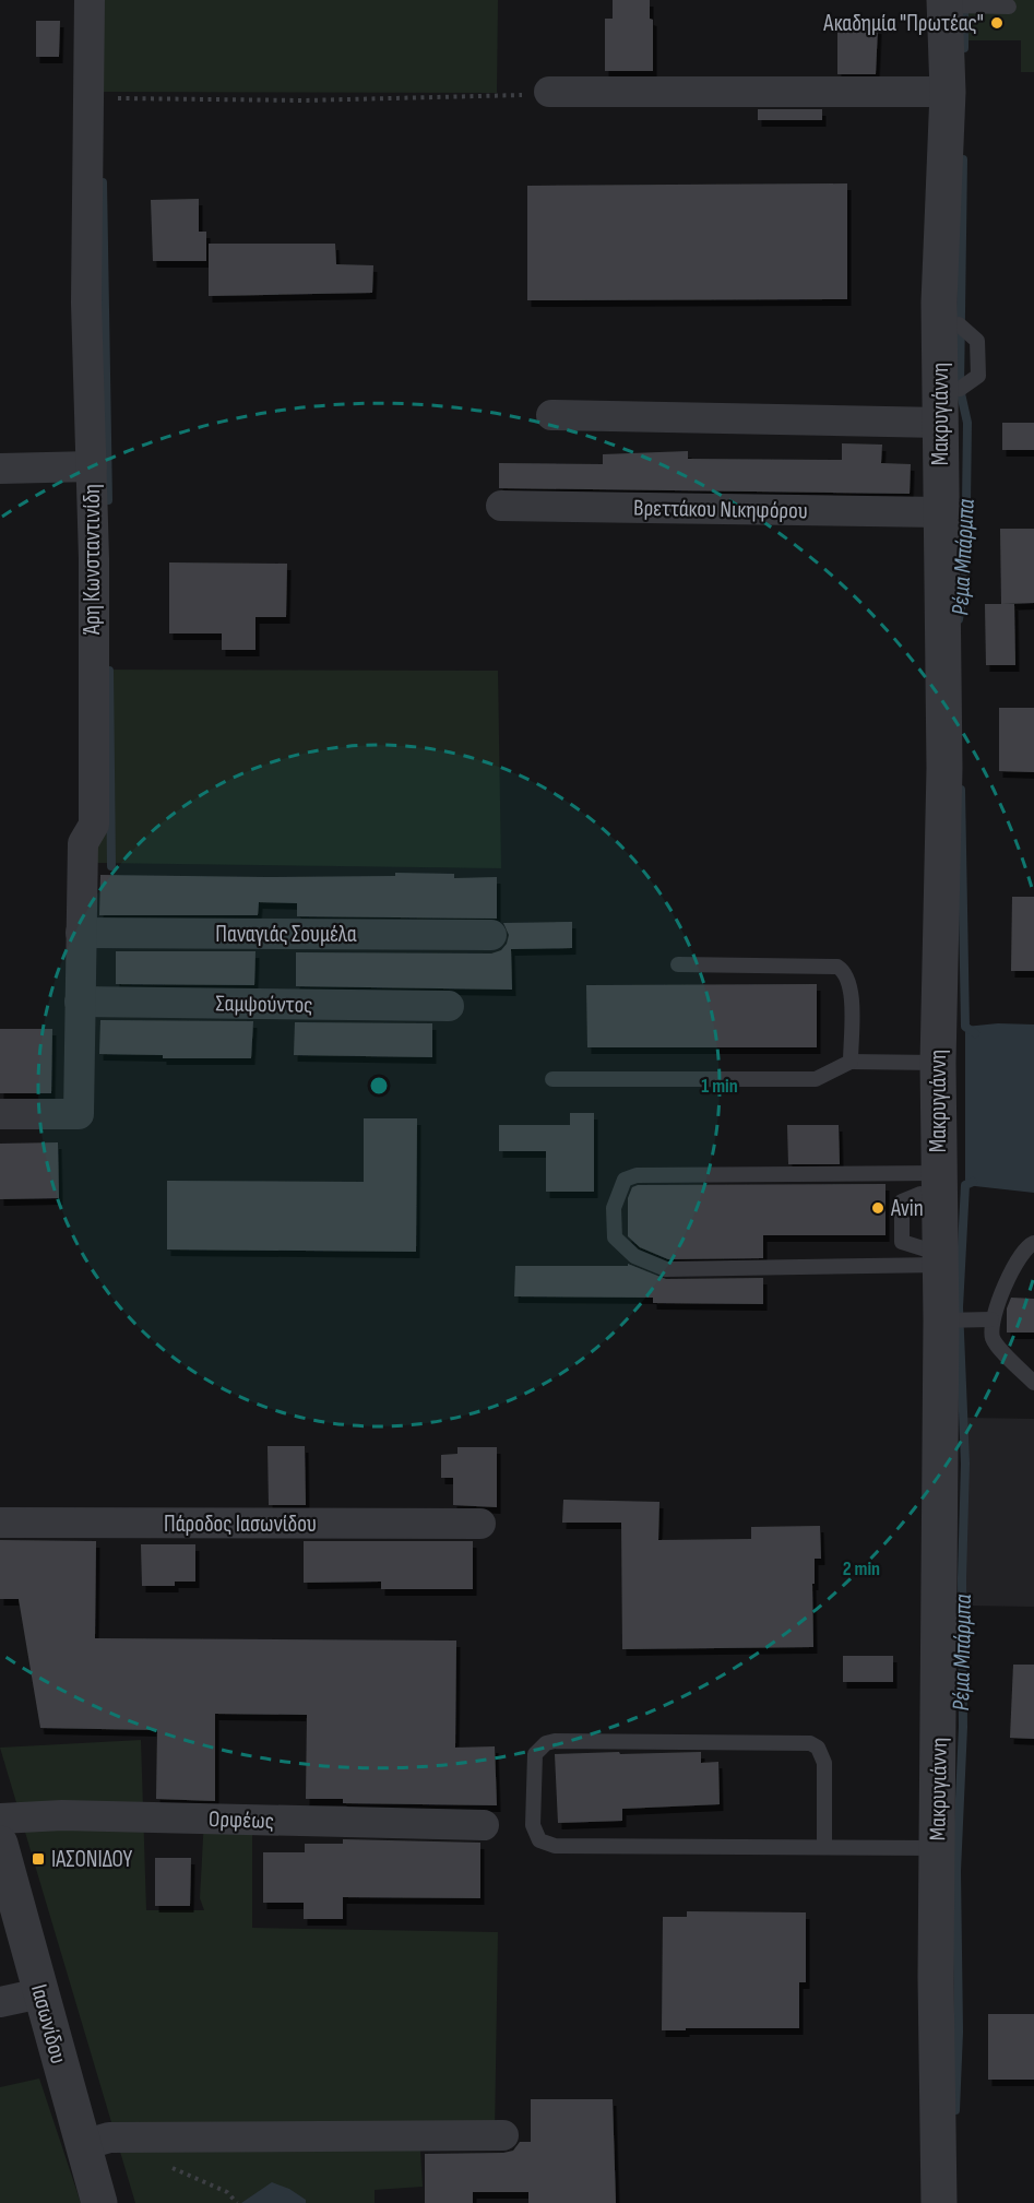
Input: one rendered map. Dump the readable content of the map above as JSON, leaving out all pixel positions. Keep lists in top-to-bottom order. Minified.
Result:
{"streets":{"street":["Μακρυγιάννη","Βρεττάκου Νικηφόρου","Άρη Κωνσταντινίδη","Παναγιάς Σουμέλα","Σαμψούντος","Πάροδος Ιασωνίδου","Ορφέως","Ιασωνίδου"]},"crossings":[["Μακρυγιάννη","Βρεττάκου Νικηφόρου"],["Άρη Κωνσταντινίδη","Παναγιάς Σουμέλα"],["Άρη Κωνσταντινίδη","Σαμψούντος"]],"water":["Ρέμα Μπάρμπα"],"places":{"other":["Ακαδημία \"Πρωτέας\"","Avin"],"transit":["ΙΑΣΟΝΙΔΟΥ"]},"rings":["1 min","2 min"]}
